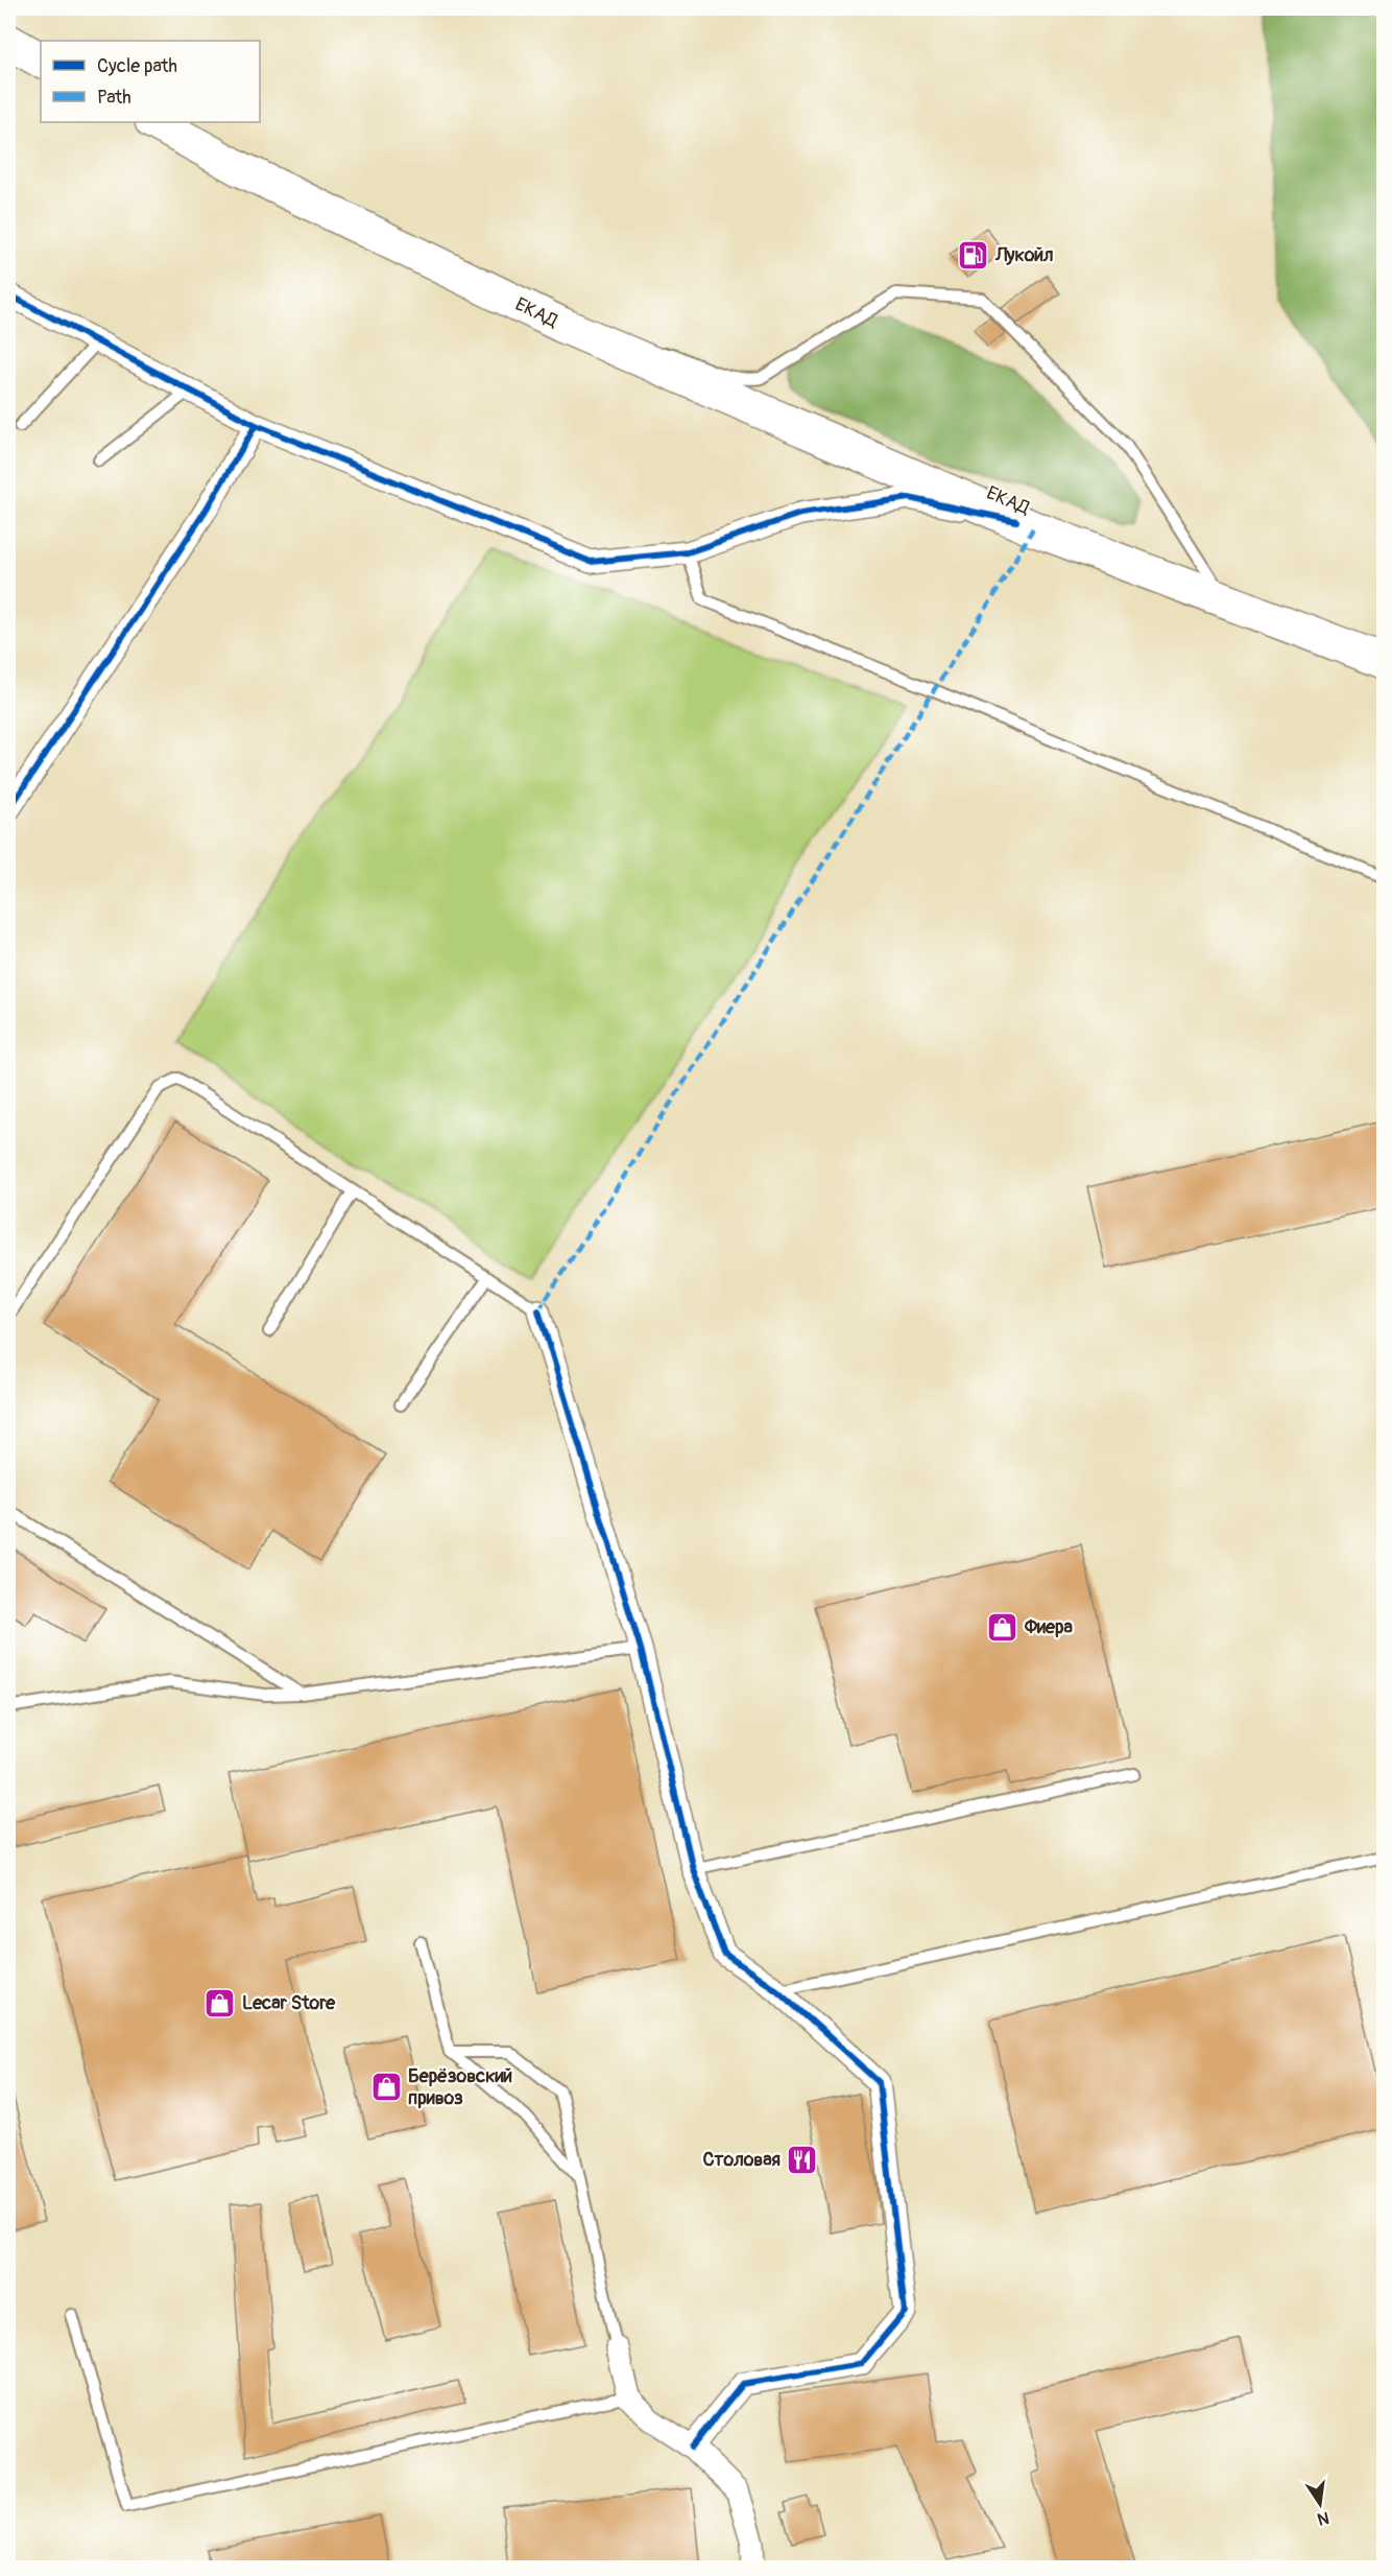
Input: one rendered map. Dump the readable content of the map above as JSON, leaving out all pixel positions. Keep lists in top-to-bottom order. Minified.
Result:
{"streets":{"highway":["ЕКАД"]},"places":{"fuel station":["Лукойл"],"shop":["Фиера","Lecar Store","Берёзовский привоз"],"restaurant":["Столовая"]},"legend":["Cycle path","Path"],"north":"bottom"}
